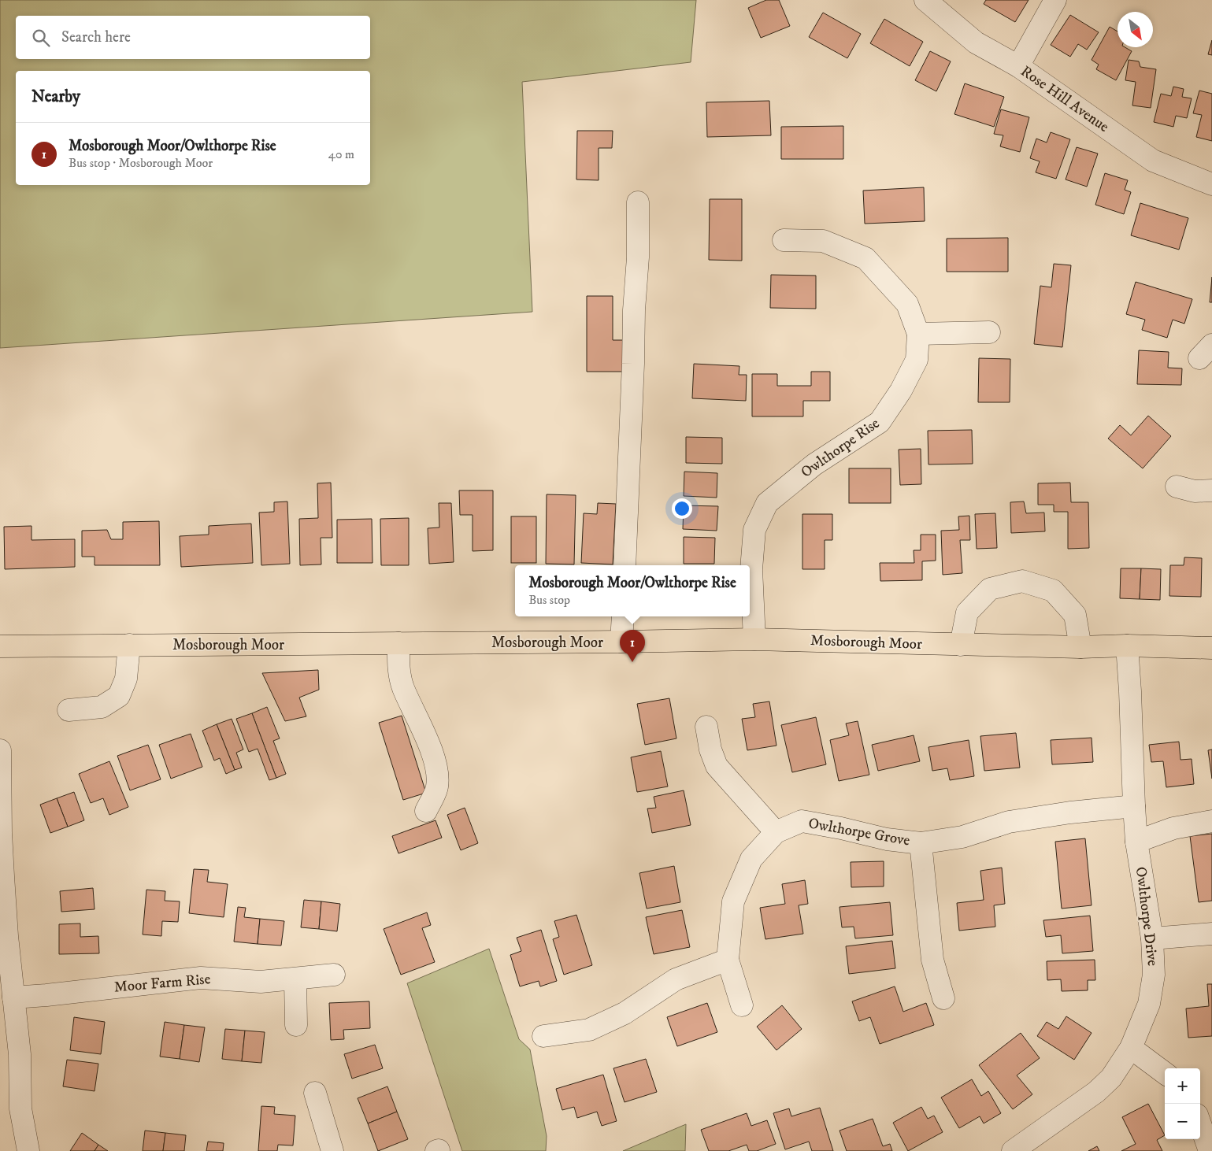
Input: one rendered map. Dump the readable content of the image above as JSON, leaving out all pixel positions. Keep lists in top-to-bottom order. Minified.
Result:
{"streets":{"main road":["Mosborough Moor"],"street":["Rose Hill Avenue","Owlthorpe Rise","Owlthorpe Grove","Owlthorpe Drive","Moor Farm Rise"]},"crossings":[["Owlthorpe Rise","Mosborough Moor"],["Mosborough Moor","Owlthorpe Drive"],["Owlthorpe Grove","Owlthorpe Drive"]],"north":"bottom right","page":{"search":"Search here","heading":"Nearby","list":[{"mark":"1","name":"Mosborough Moor/Owlthorpe Rise","note":"Bus stop · Mosborough Moor","value":"40 m"}],"popup":["Mosborough Moor/Owlthorpe Rise","Bus stop"],"pins":"1","map_buttons":["+","−"]}}
